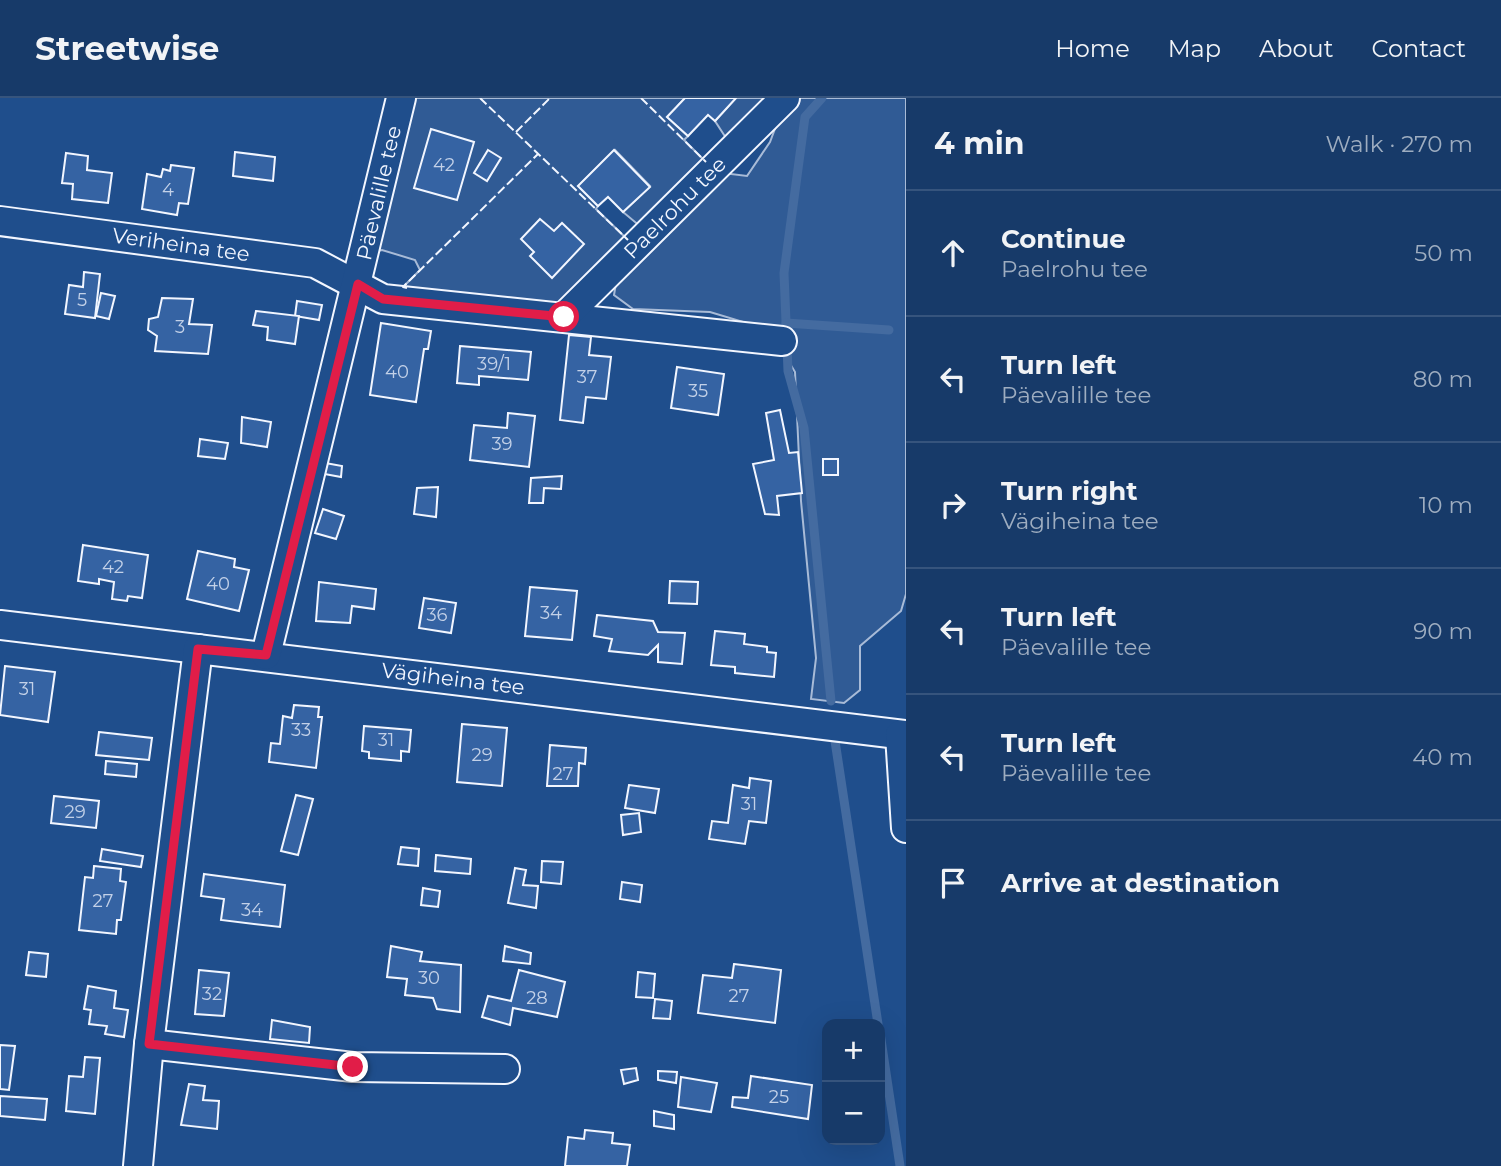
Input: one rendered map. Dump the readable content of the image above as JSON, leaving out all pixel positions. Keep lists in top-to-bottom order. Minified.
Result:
{"streets":{"street":["Päevalille tee","Paelrohu tee","Veriheina tee","Vägiheina tee"]},"crossings":[["Päevalille tee","Veriheina tee"],["Päevalille tee","Vägiheina tee"]],"house_numbers":["42","4","5","3","39/1","40","37","35","39","42","40","34","36","31","33","31","29","27","31","29","27","34","30","32","27","28","25"],"page":{"header":"Streetwise","nav":["Home","Map","About","Contact"],"heading":["4 min","Walk · 270 m"],"list":[["Continue","Paelrohu tee","50 m"],["Turn left","Päevalille tee","80 m"],["Turn right","Vägiheina tee","10 m"],["Turn left","Päevalille tee","90 m"],["Turn left","Päevalille tee","40 m"],"Arrive at destination"],"map_buttons":["+","−"]}}
